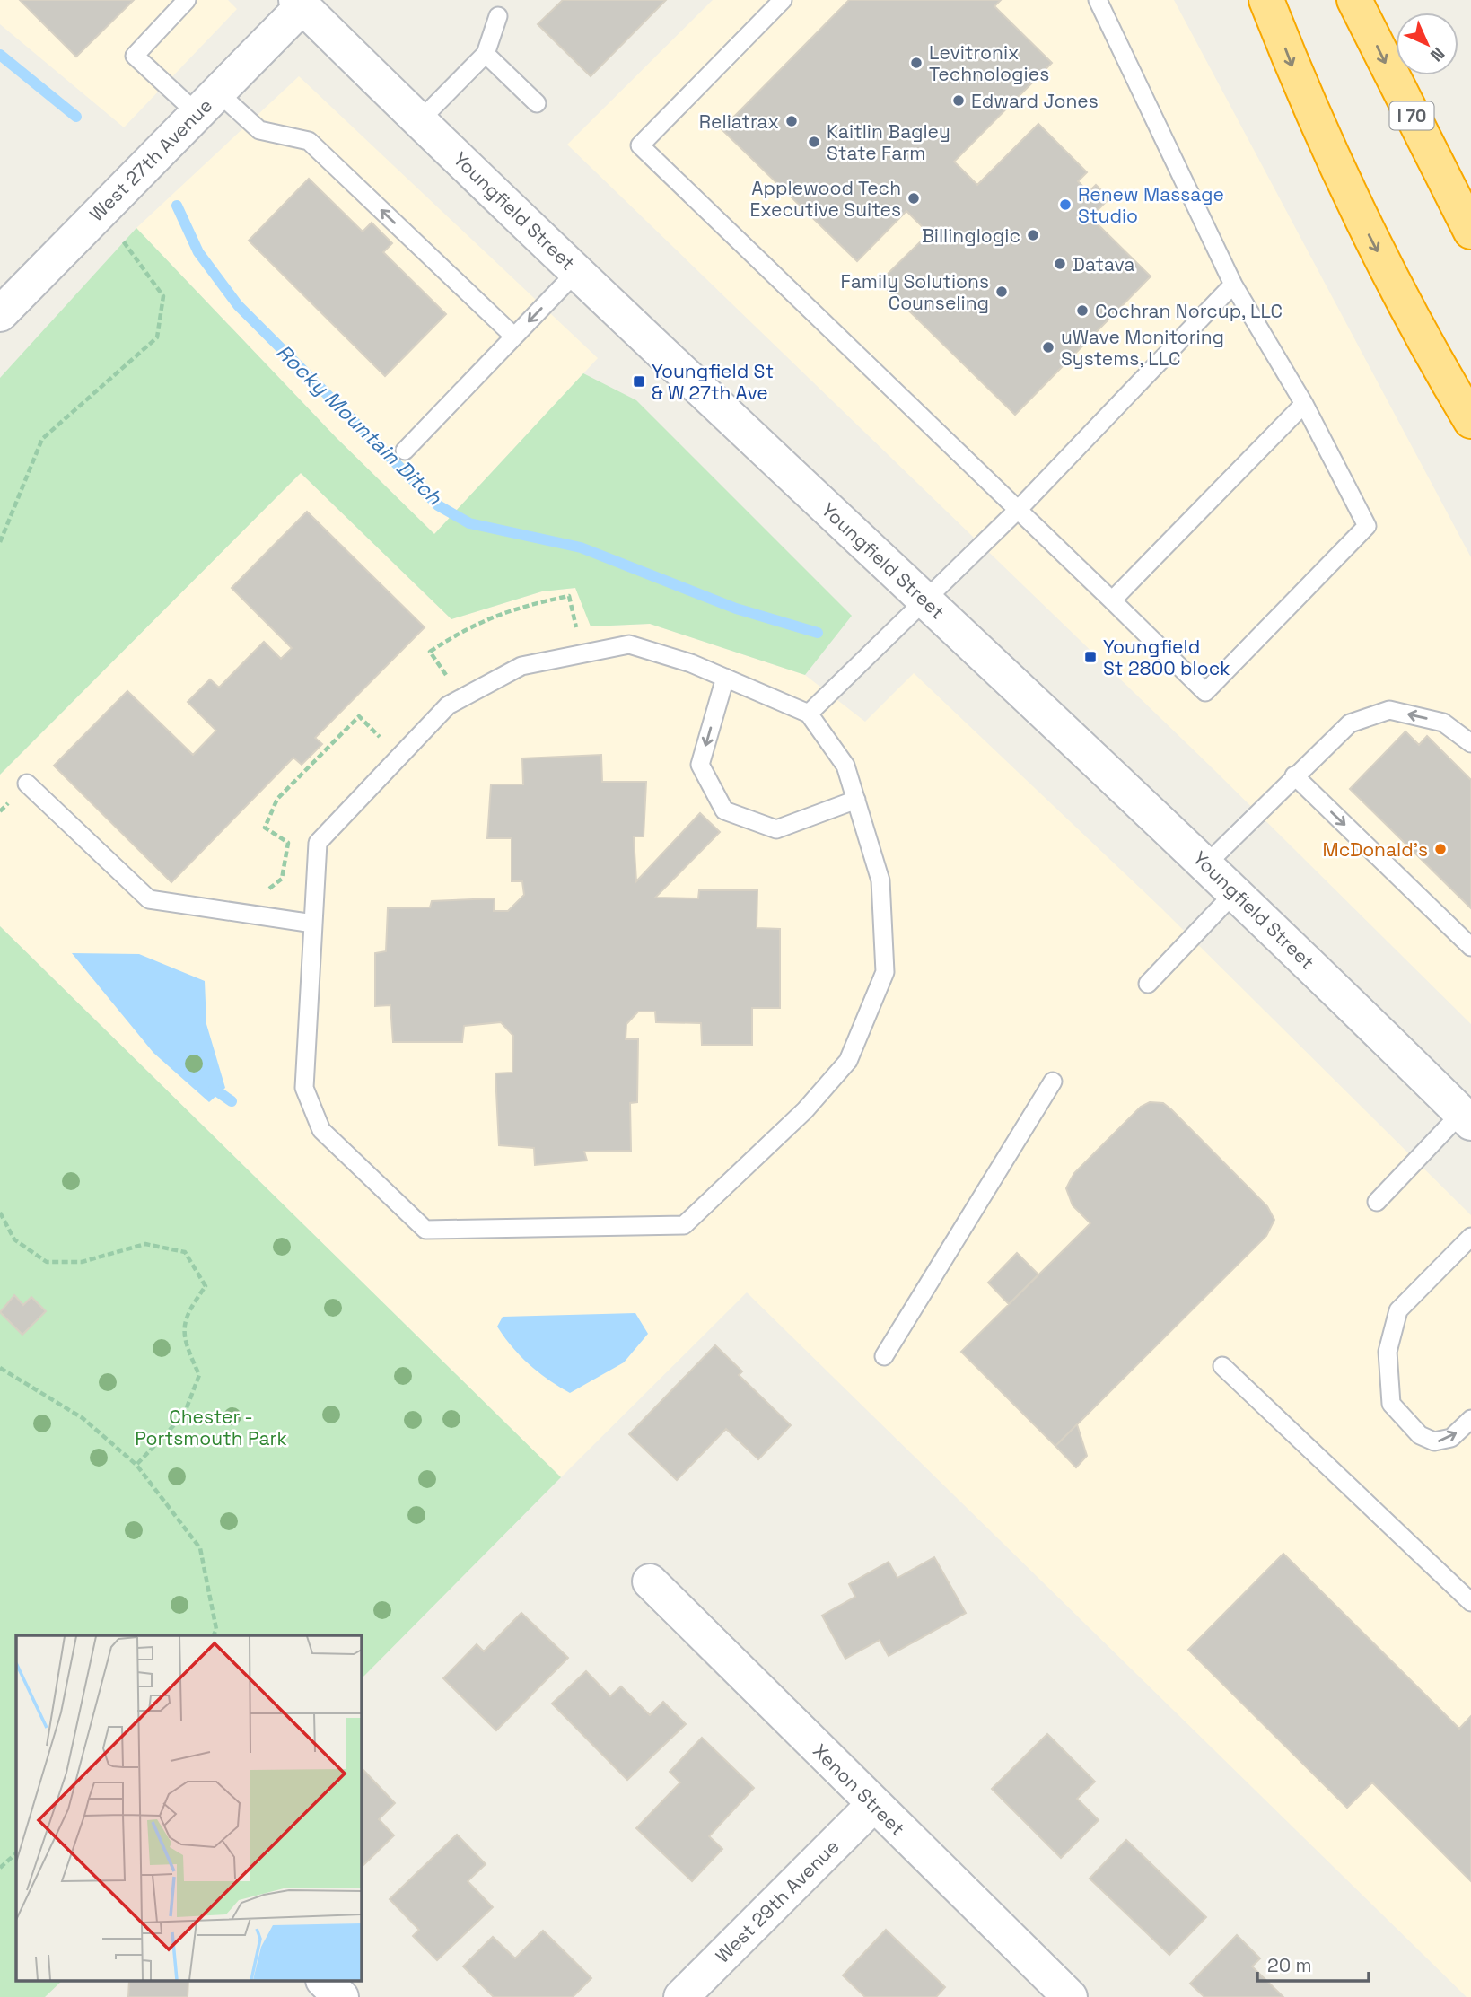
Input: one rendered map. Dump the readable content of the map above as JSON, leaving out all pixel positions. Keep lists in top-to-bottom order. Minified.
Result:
{"streets":{"highway":["I 70"],"street":["West 27th Avenue","Youngfield Street","Xenon Street","West 29th Avenue"]},"crossings":[["West 27th Avenue","Youngfield Street"],["Xenon Street","West 29th Avenue"]],"water":["Rocky Mountain Ditch"],"parks":["Chester - Portsmouth Park"],"places":{"other":["Levitronix Technologies","Edward Jones","Reliatrax","Kaitlin Bagley State Farm","Applewood Tech Executive Suites","Renew Massage Studio","Billinglogic","Datava","Family Solutions Counseling","Cochran Norcup, LLC","uWave Monitoring Systems, LLC","McDonald's"],"transit":["Youngfield St & W 27th Ave","Youngfield St 2800 block"]},"scale_bar":"20 m","north":"bottom right"}
